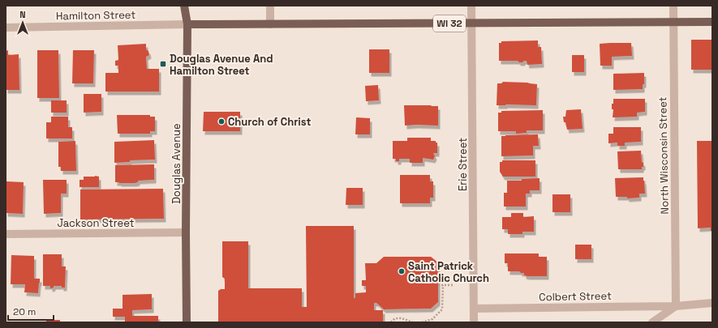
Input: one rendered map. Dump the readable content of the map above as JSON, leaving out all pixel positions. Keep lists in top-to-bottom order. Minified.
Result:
{"streets":{"main road":["Hamilton Street","WI 32","Douglas Avenue"],"street":["North Wisconsin Street","Erie Street","Jackson Street","Colbert Street"]},"crossings":[["Hamilton Street","North Wisconsin Street"],["Hamilton Street","Douglas Avenue"],["Hamilton Street","Erie Street"],["North Wisconsin Street","Colbert Street"],["Douglas Avenue","Jackson Street"],["Erie Street","Colbert Street"]],"places":{"transit":["Douglas Avenue And Hamilton Street"],"other":["Church of Christ","Saint Patrick Catholic Church"]},"scale_bar":"20 m","north":"top"}
